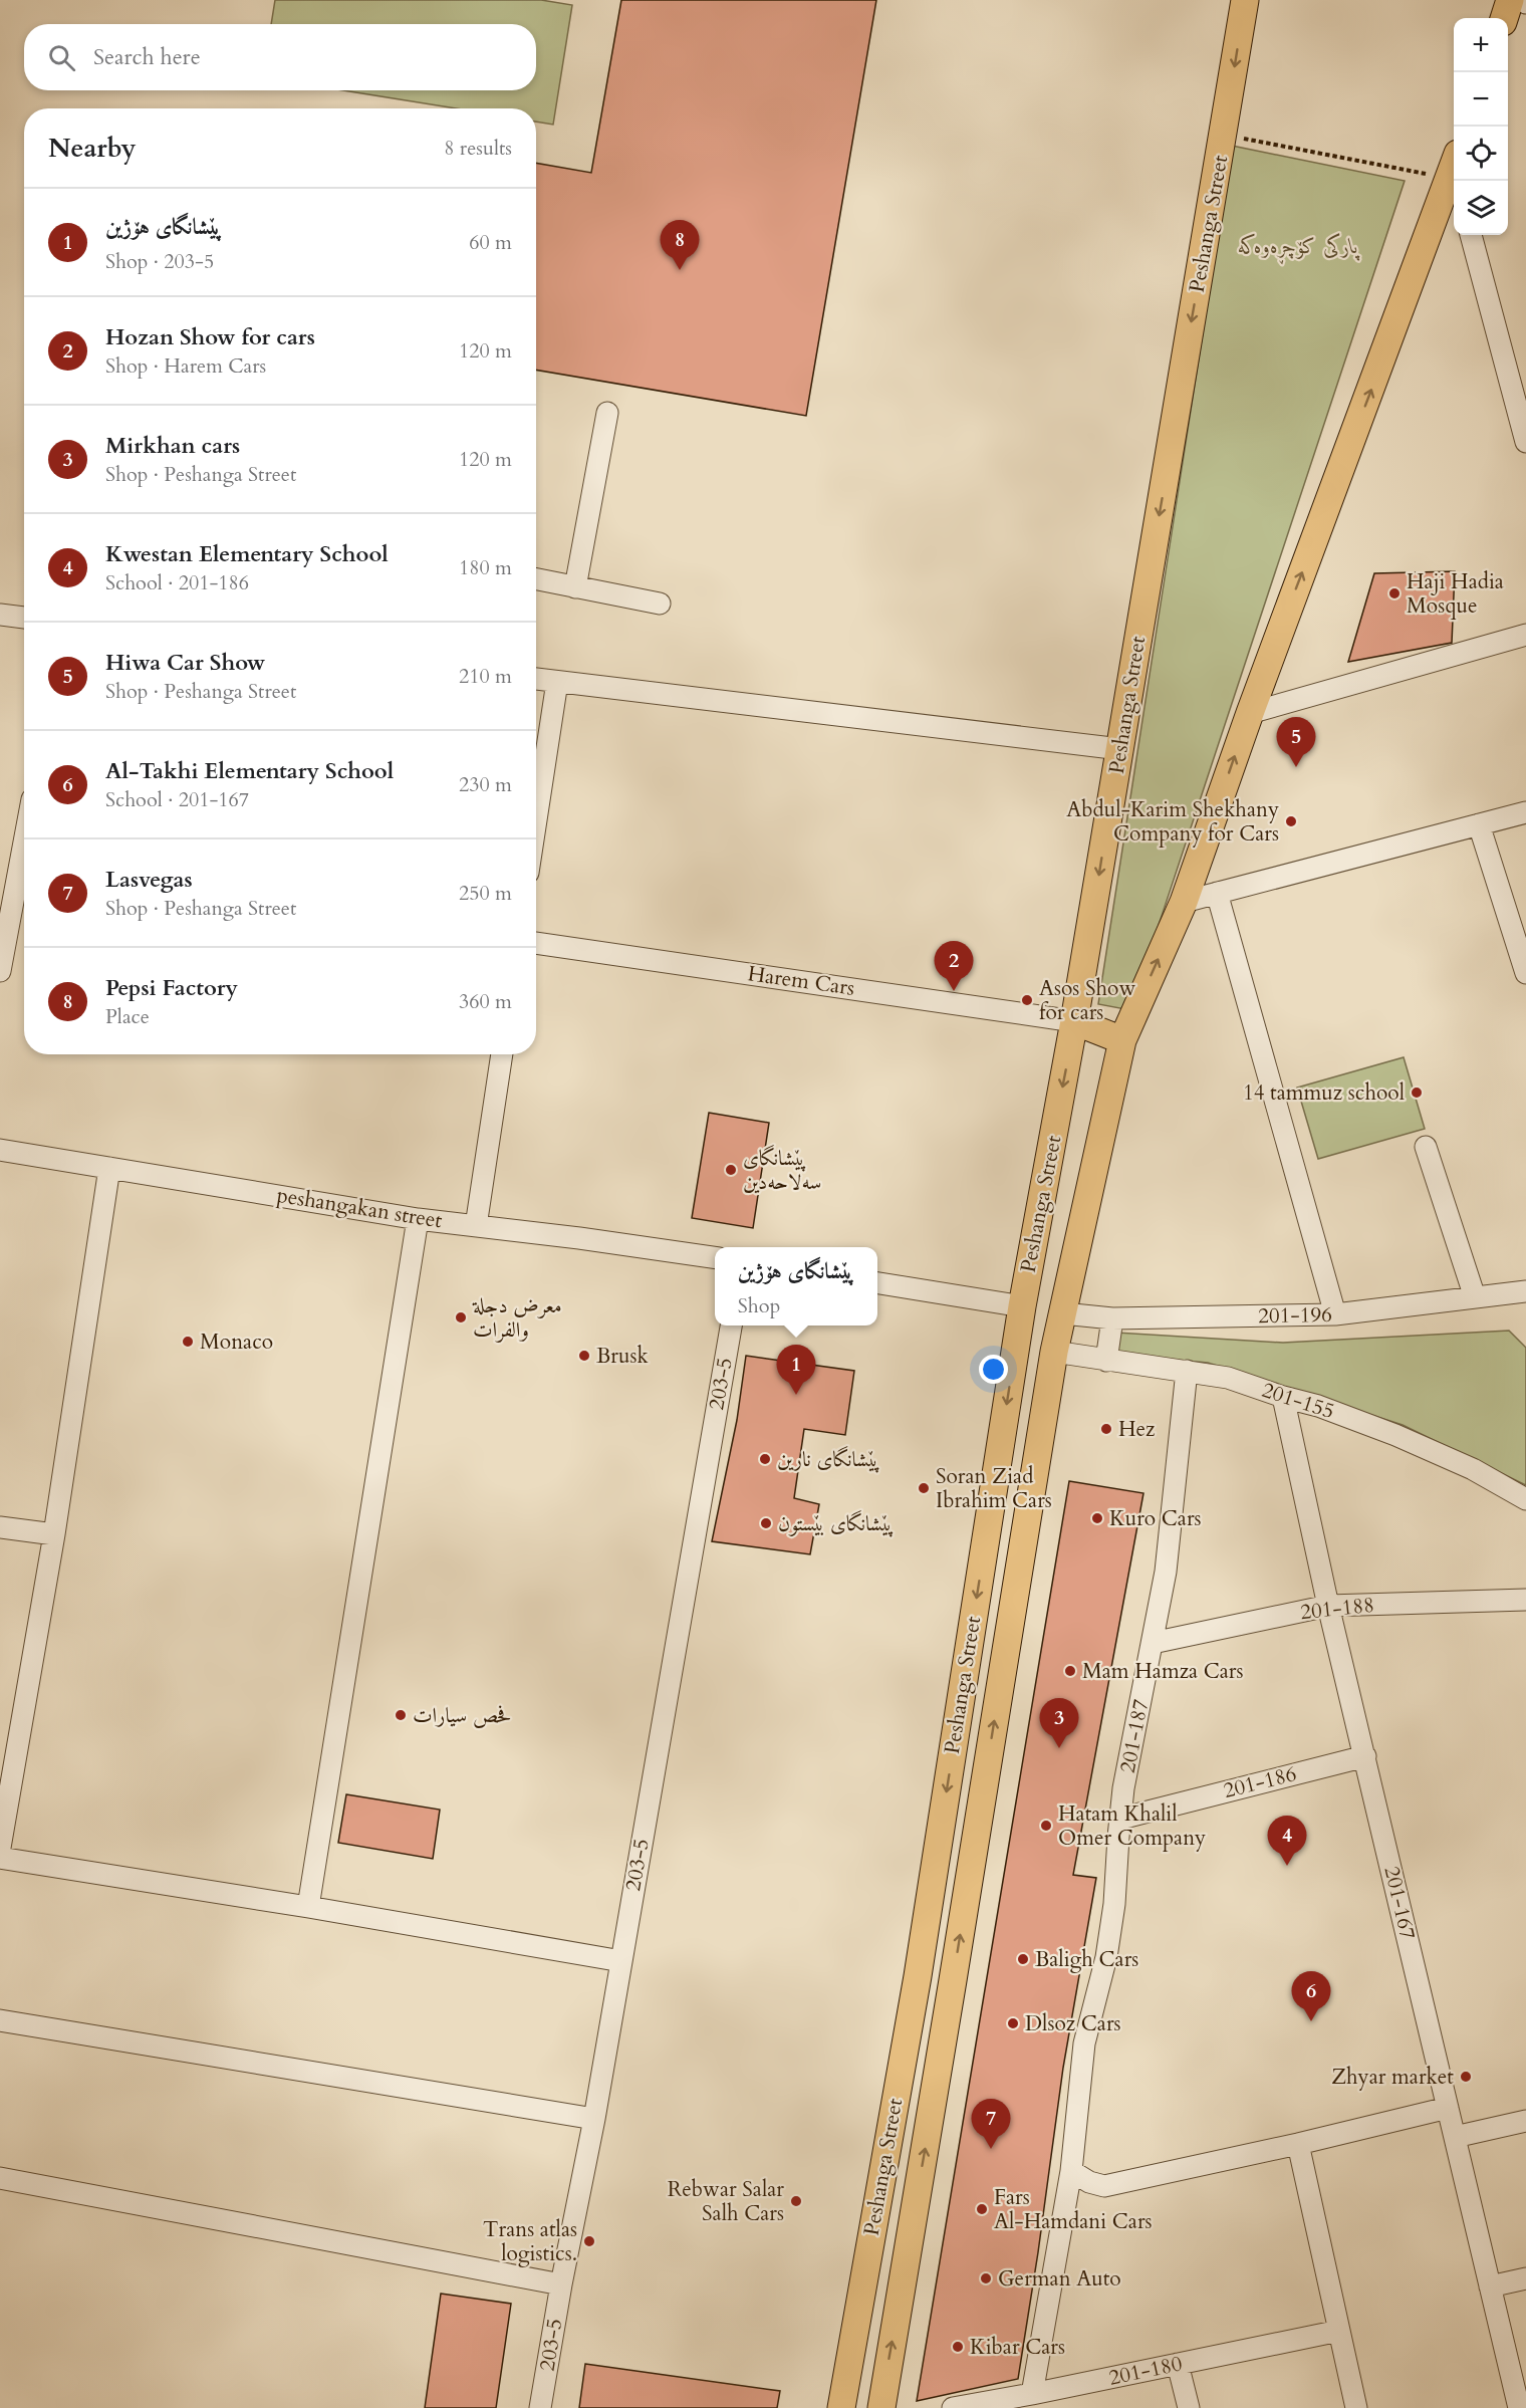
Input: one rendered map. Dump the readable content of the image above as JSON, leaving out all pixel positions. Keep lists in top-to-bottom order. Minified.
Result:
{"streets":{"main road":["Peshanga Street"],"street":["Harem Cars","peshangakan street","201-196","203-5","201-155","201-188","201-187","201-186","201-167","201-180"]},"crossings":[["Peshanga Street","Harem Cars"],["Peshanga Street","201-196"],["Peshanga Street","201-155"],["201-155","201-187"],["201-155","201-167"],["201-188","201-187"],["201-188","201-167"],["201-187","201-186"],["201-187","201-180"],["201-186","201-167"]],"parks":["پارکی کۆچڕەوەکە"],"places":["Haji Hadia Mosque","Abdul-Karim Shekhany Company for Cars","Asos Show for cars","14 tammuz school","پێشانگای سەلاحەدین","معرض دجلة والفرات","Monaco","Brusk","Hez","پێشانگای نارین","Soran Ziad Ibrahim Cars","Kuro Cars","پێشانگای بێستون","Mam Hamza Cars","فحص سيارات","Hatam Khalil Omer Company","Baligh Cars","Dlsoz Cars","Zhyar market","Rebwar Salar Salh Cars","Fars Al-Hamdani Cars","Trans atlas logistics.","German Auto","Kibar Cars"],"page":{"map_buttons":["+","−"],"search":"Search here","heading":["Nearby","8 results"],"list":[{"mark":"1","name":"پێشانگای هۆژین","note":"Shop · 203-5","value":"60 m"},{"mark":"2","name":"Hozan Show for cars","note":"Shop · Harem Cars","value":"120 m"},{"mark":"3","name":"Mirkhan cars","note":"Shop · Peshanga Street","value":"120 m"},{"mark":"4","name":"Kwestan Elementary School","note":"School · 201-186","value":"180 m"},{"mark":"5","name":"Hiwa Car Show","note":"Shop · Peshanga Street","value":"210 m"},{"mark":"6","name":"Al-Takhi Elementary School","note":"School · 201-167","value":"230 m"},{"mark":"7","name":"Lasvegas","note":"Shop · Peshanga Street","value":"250 m"},{"mark":"8","name":"Pepsi Factory","note":"Place","value":"360 m"}],"pins":["8","5","2","1","3","4","6","7"],"popup":["پێشانگای هۆژین","Shop"]}}
